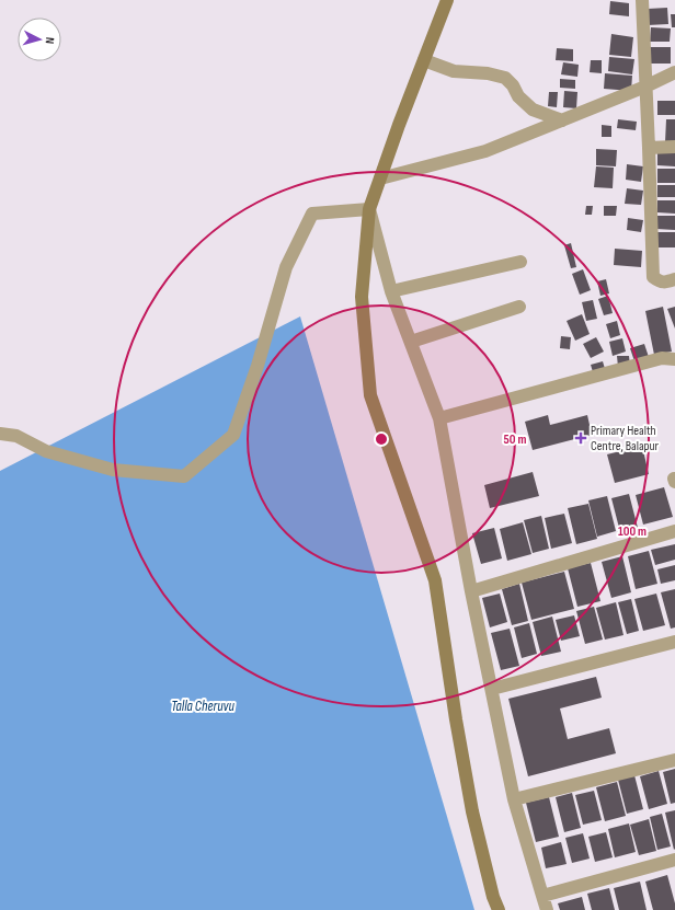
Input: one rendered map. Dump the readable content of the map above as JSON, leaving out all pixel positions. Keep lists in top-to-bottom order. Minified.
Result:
{"water":["Talla Cheruvu"],"places":{"health":["Primary Health Centre, Balapur"]},"north":"right","rings":["50 m","100 m"]}
